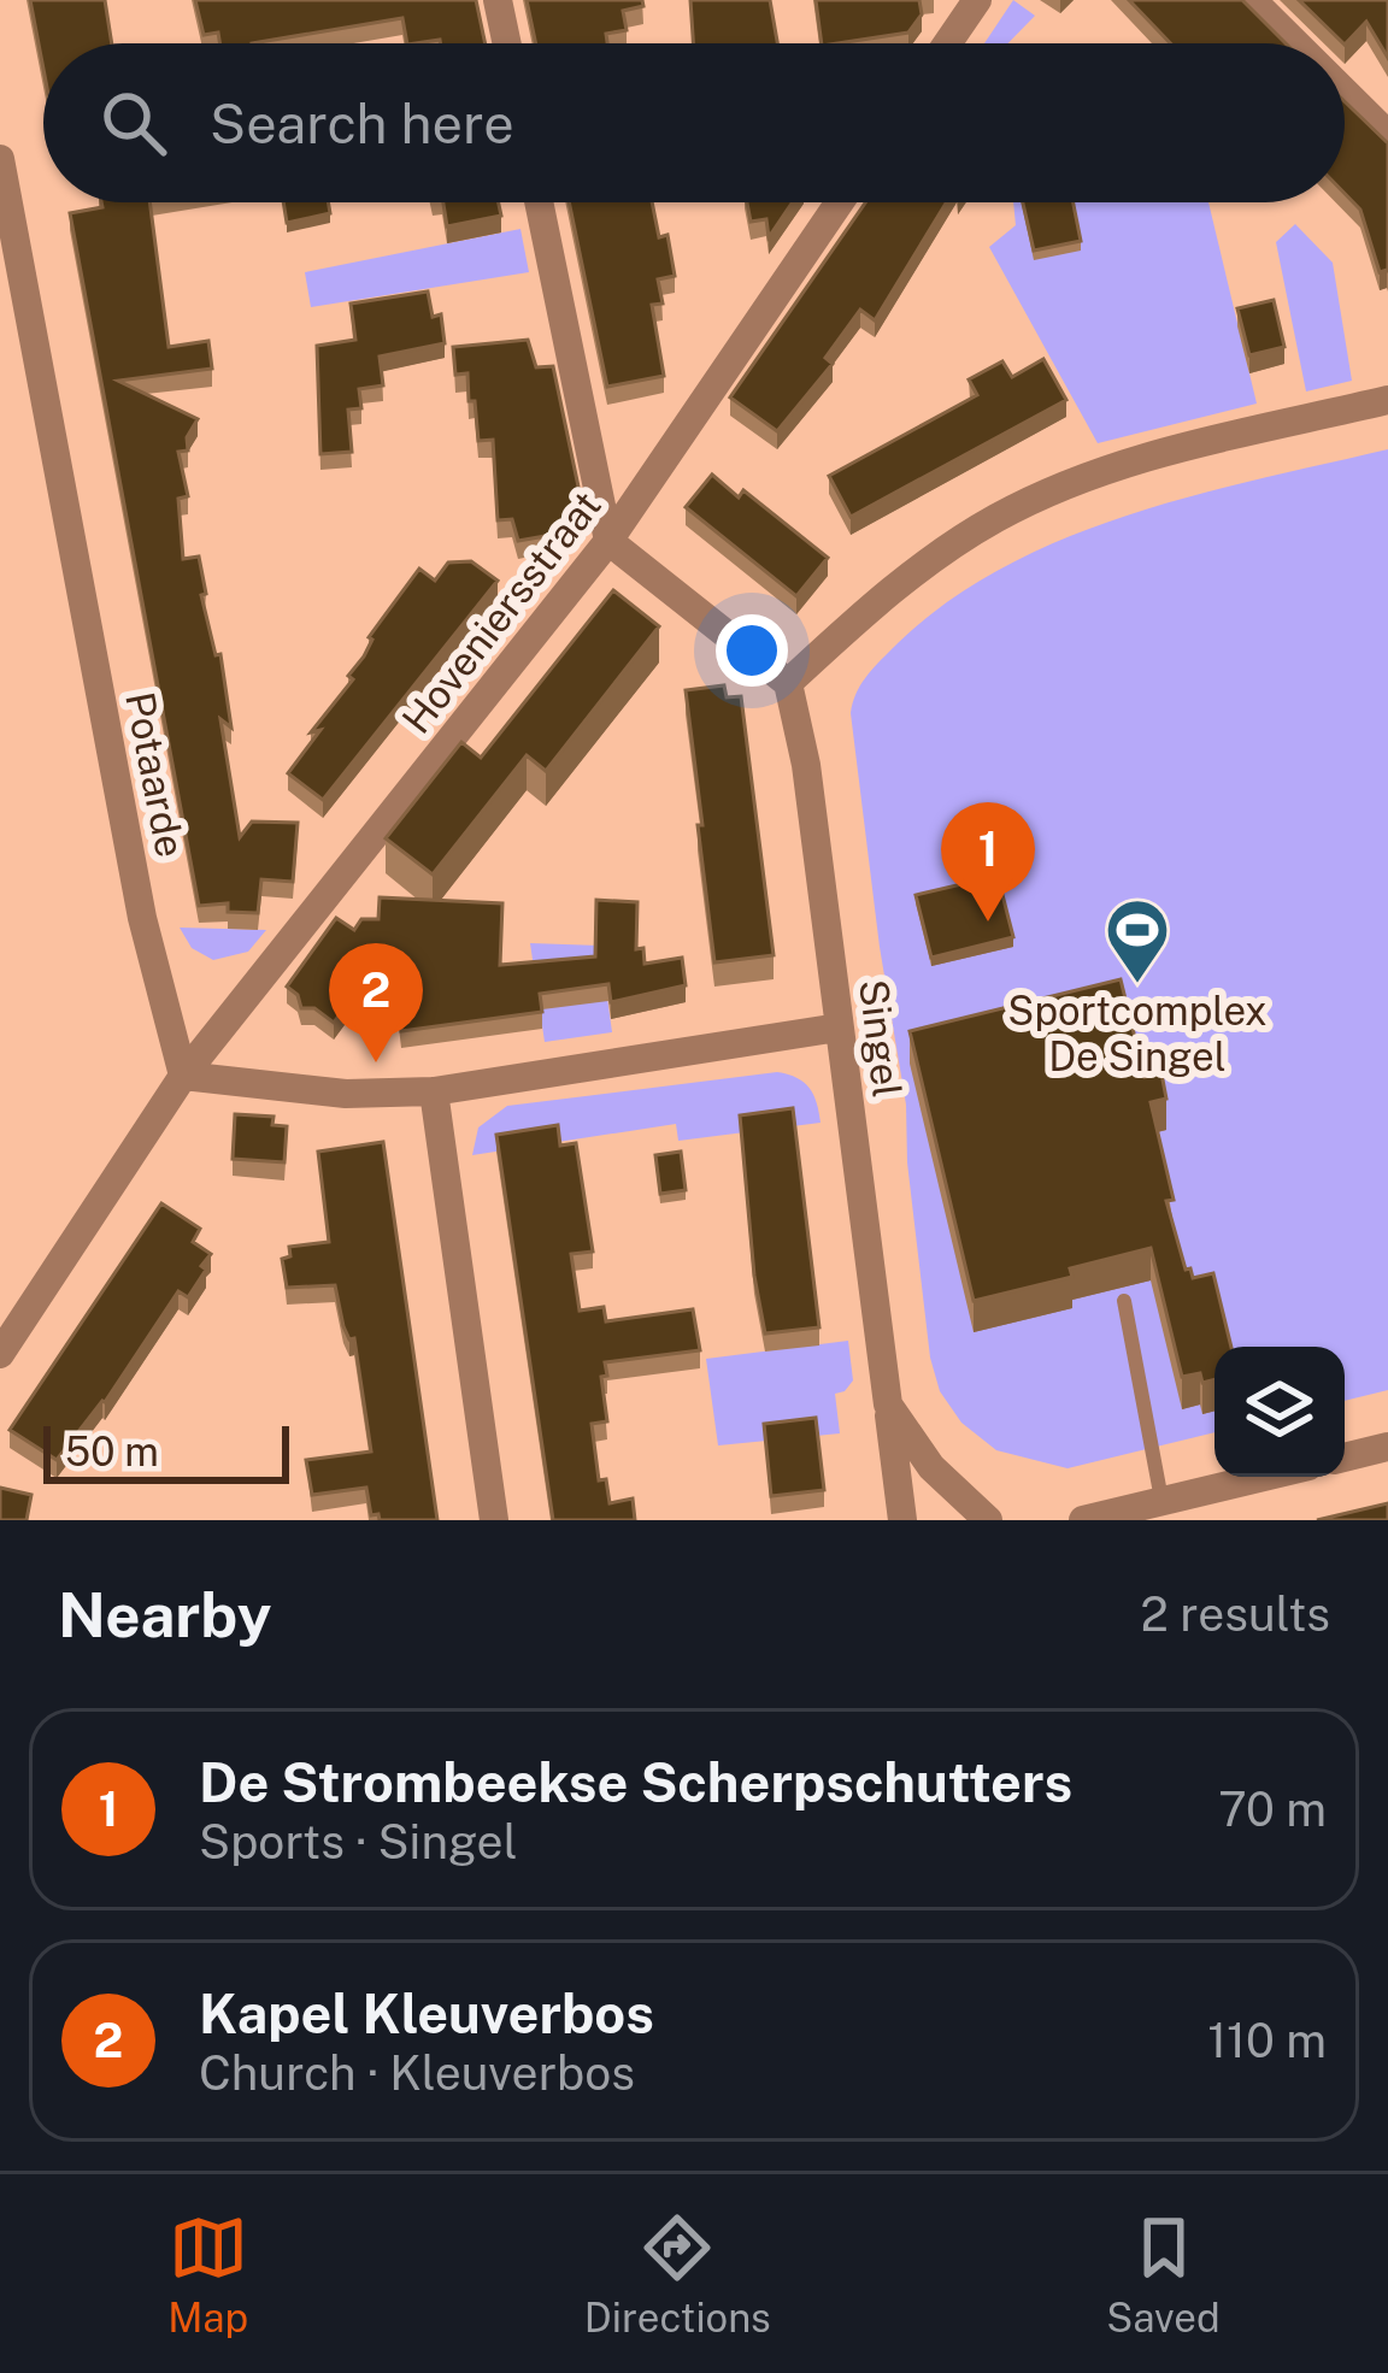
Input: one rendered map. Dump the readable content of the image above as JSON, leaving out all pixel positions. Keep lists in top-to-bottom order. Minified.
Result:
{"streets":{"street":["Hoveniersstraat","Potaarde","Singel"]},"crossings":[["Hoveniersstraat","Potaarde"]],"places":{"sports":["Sportcomplex De Singel"]},"scale_bar":"50 m","page":{"search":"Search here","pins":["1","2"],"scale":"50 m","heading":["Nearby","2 results"],"list":[{"mark":"1","name":"De Strombeekse Scherpschutters","note":"Sports · Singel","value":"70 m"},{"mark":"2","name":"Kapel Kleuverbos","note":"Church · Kleuverbos","value":"110 m"}],"nav":["Map","Directions","Saved"]}}
